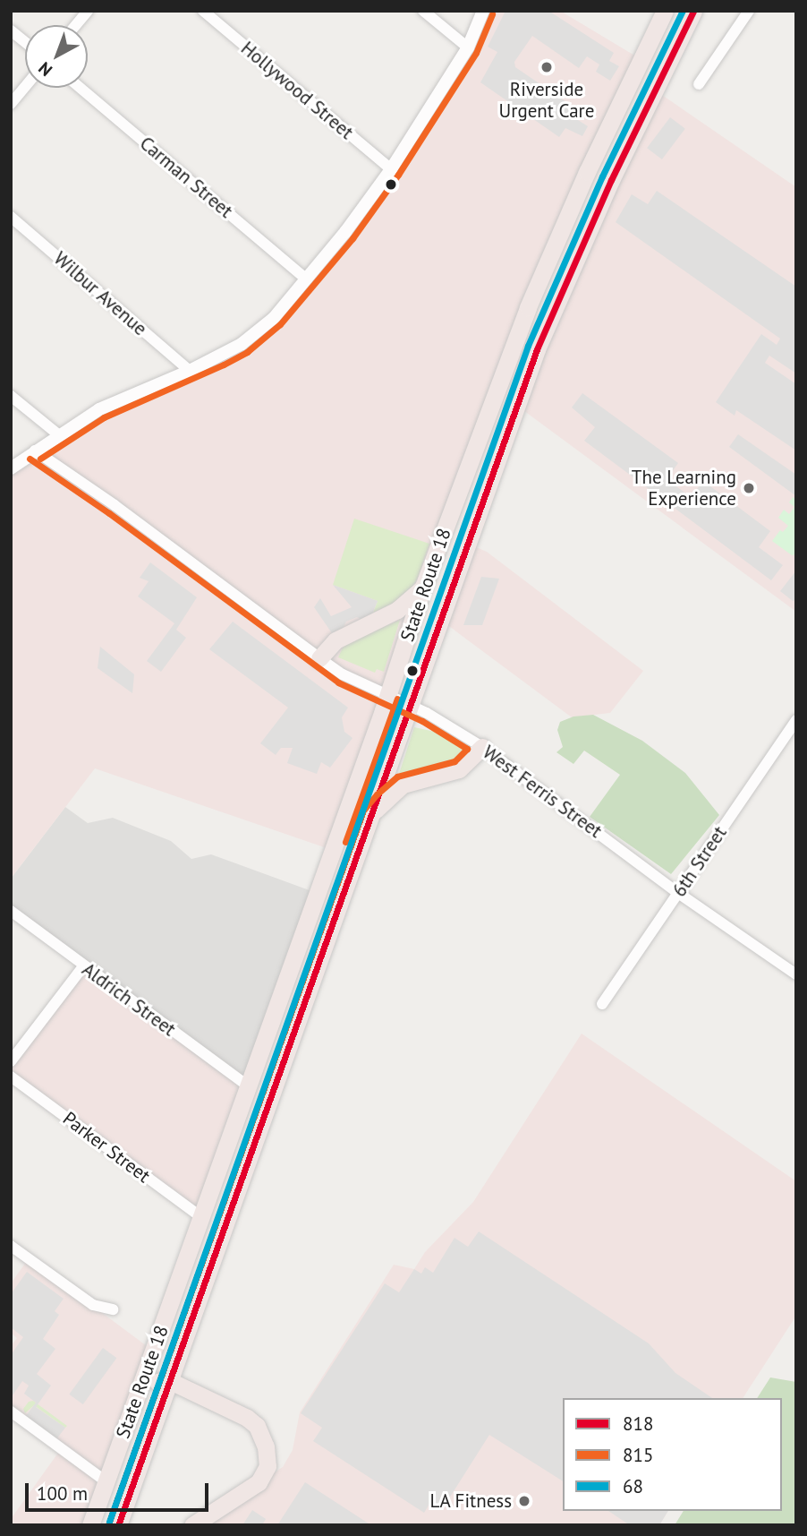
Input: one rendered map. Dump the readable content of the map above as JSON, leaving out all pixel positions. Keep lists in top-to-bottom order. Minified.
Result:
{"streets":{"highway":["State Route 18"],"street":["Hollywood Street","Carman Street","Wilbur Avenue","West Ferris Street","6th Street","Aldrich Street","Parker Street"]},"crossings":[["State Route 18","West Ferris Street"],["State Route 18","Aldrich Street"],["State Route 18","Parker Street"],["West Ferris Street","6th Street"]],"places":["Riverside Urgent Care","The Learning Experience","LA Fitness"],"lines":["transit line 818","transit line 68","transit line 815"],"legend":["818","815","68"],"scale_bar":"100 m","north":"bottom left"}
